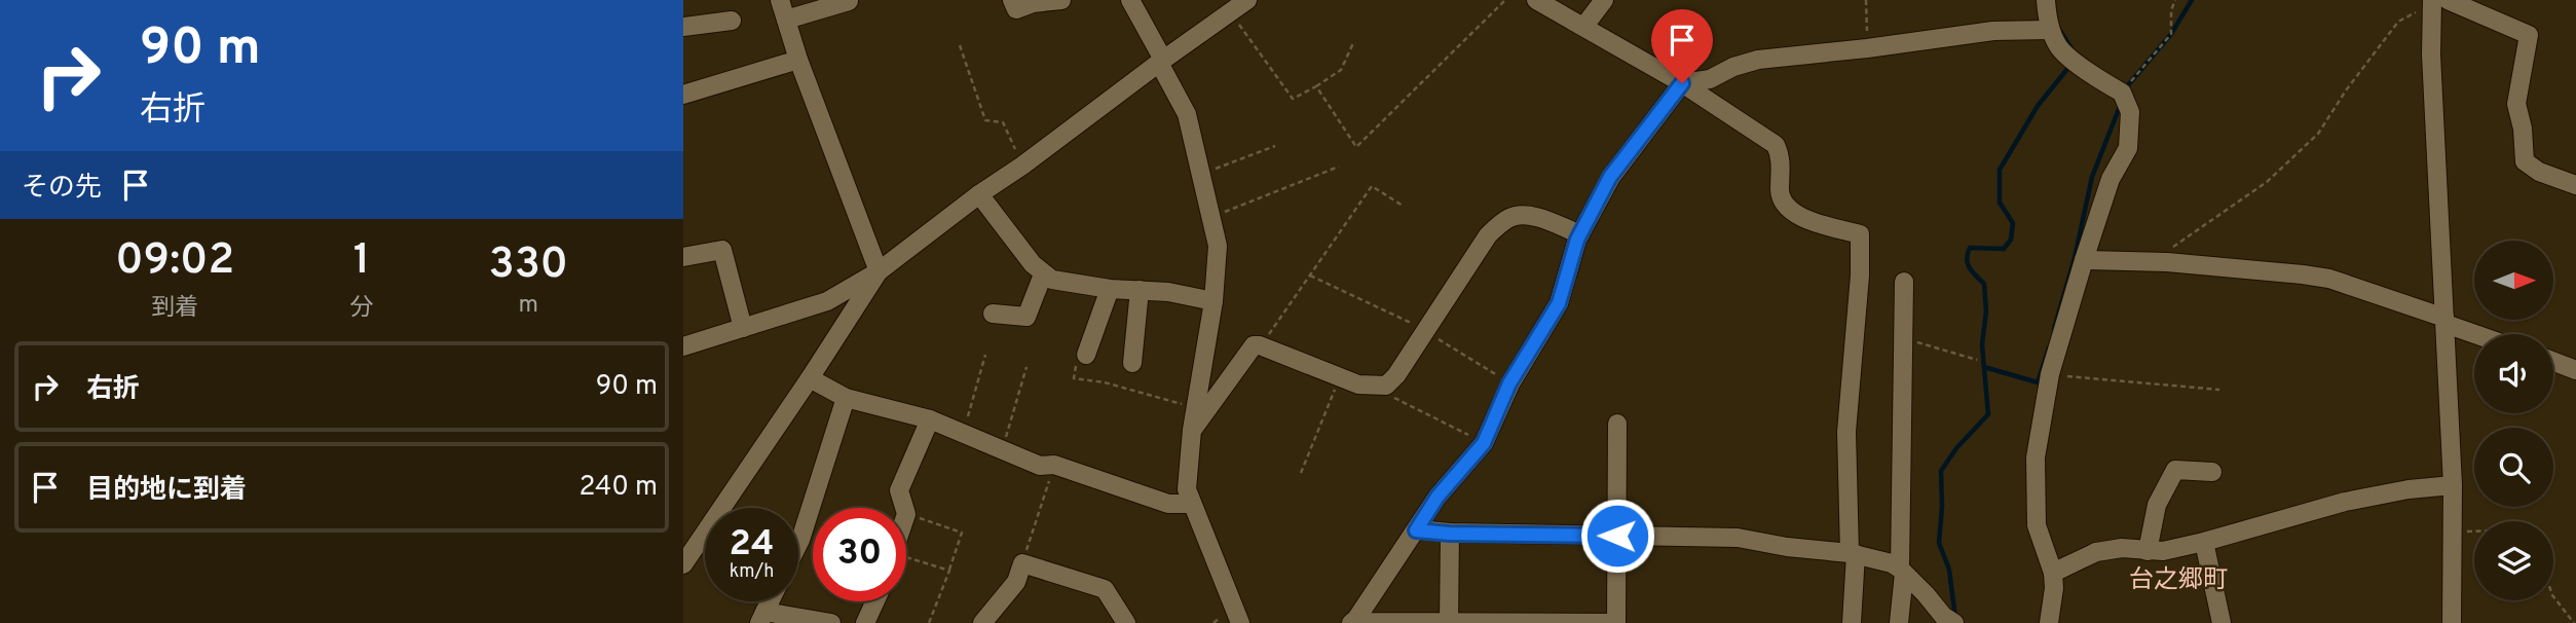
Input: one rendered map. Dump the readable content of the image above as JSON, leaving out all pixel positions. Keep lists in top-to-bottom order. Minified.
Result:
{"districts":["台之郷町"],"north":"right","page":{"turn":["90 m","右折"],"then":"その先","eta":["09:02","到着","1","分","330","m"],"list":[{"name":"右折","value":"90 m"},{"name":"目的地に到着","value":"240 m"}],"speed":"24 km/h","limit":"30"}}
